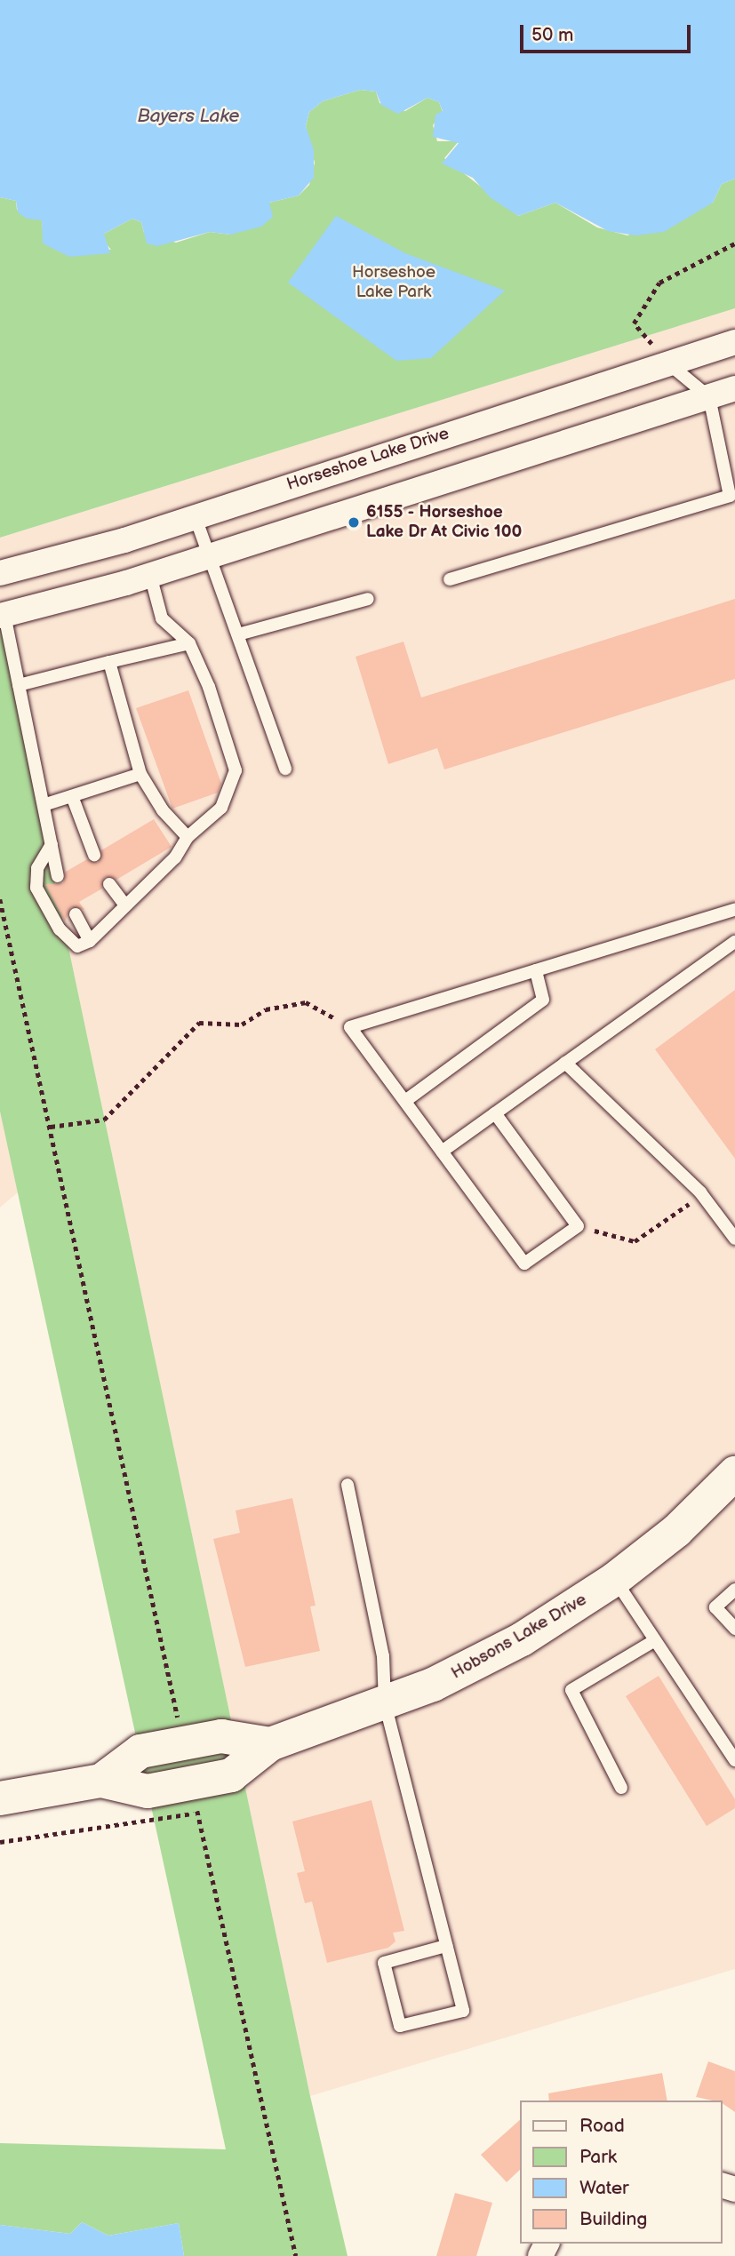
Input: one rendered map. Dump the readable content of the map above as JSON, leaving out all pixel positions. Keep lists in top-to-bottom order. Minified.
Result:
{"streets":{"street":["Horseshoe Lake Drive","Hobsons Lake Drive"]},"water":["Bayers Lake"],"parks":["Horseshoe Lake Park"],"places":["6155 - Horseshoe Lake Dr At Civic 100"],"legend":["Road","Park","Water","Building"],"scale_bar":"50 m"}
